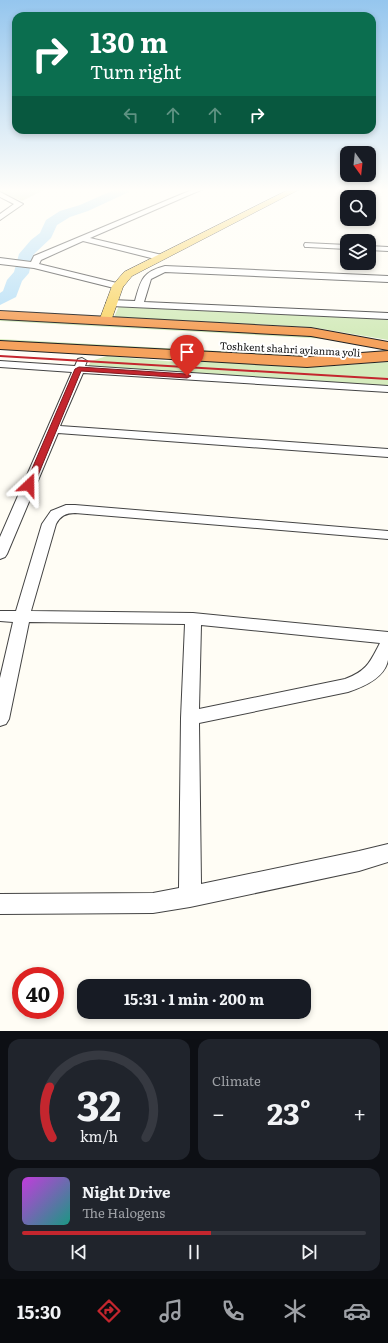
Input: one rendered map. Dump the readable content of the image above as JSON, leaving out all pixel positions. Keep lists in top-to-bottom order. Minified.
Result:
{"streets":{"highway":["Toshkent shahri aylanma yoʻli"]},"north":"bottom","page":{"turn":["130 m","Turn right"],"limit":"40","trip":"15:31 · 1 min · 200 m","tile":"Climate","heat":["−","23°","+"],"song":["Night Drive","The Halogens"],"tabs":"15:30","gauge":["32","km/h"]}}
